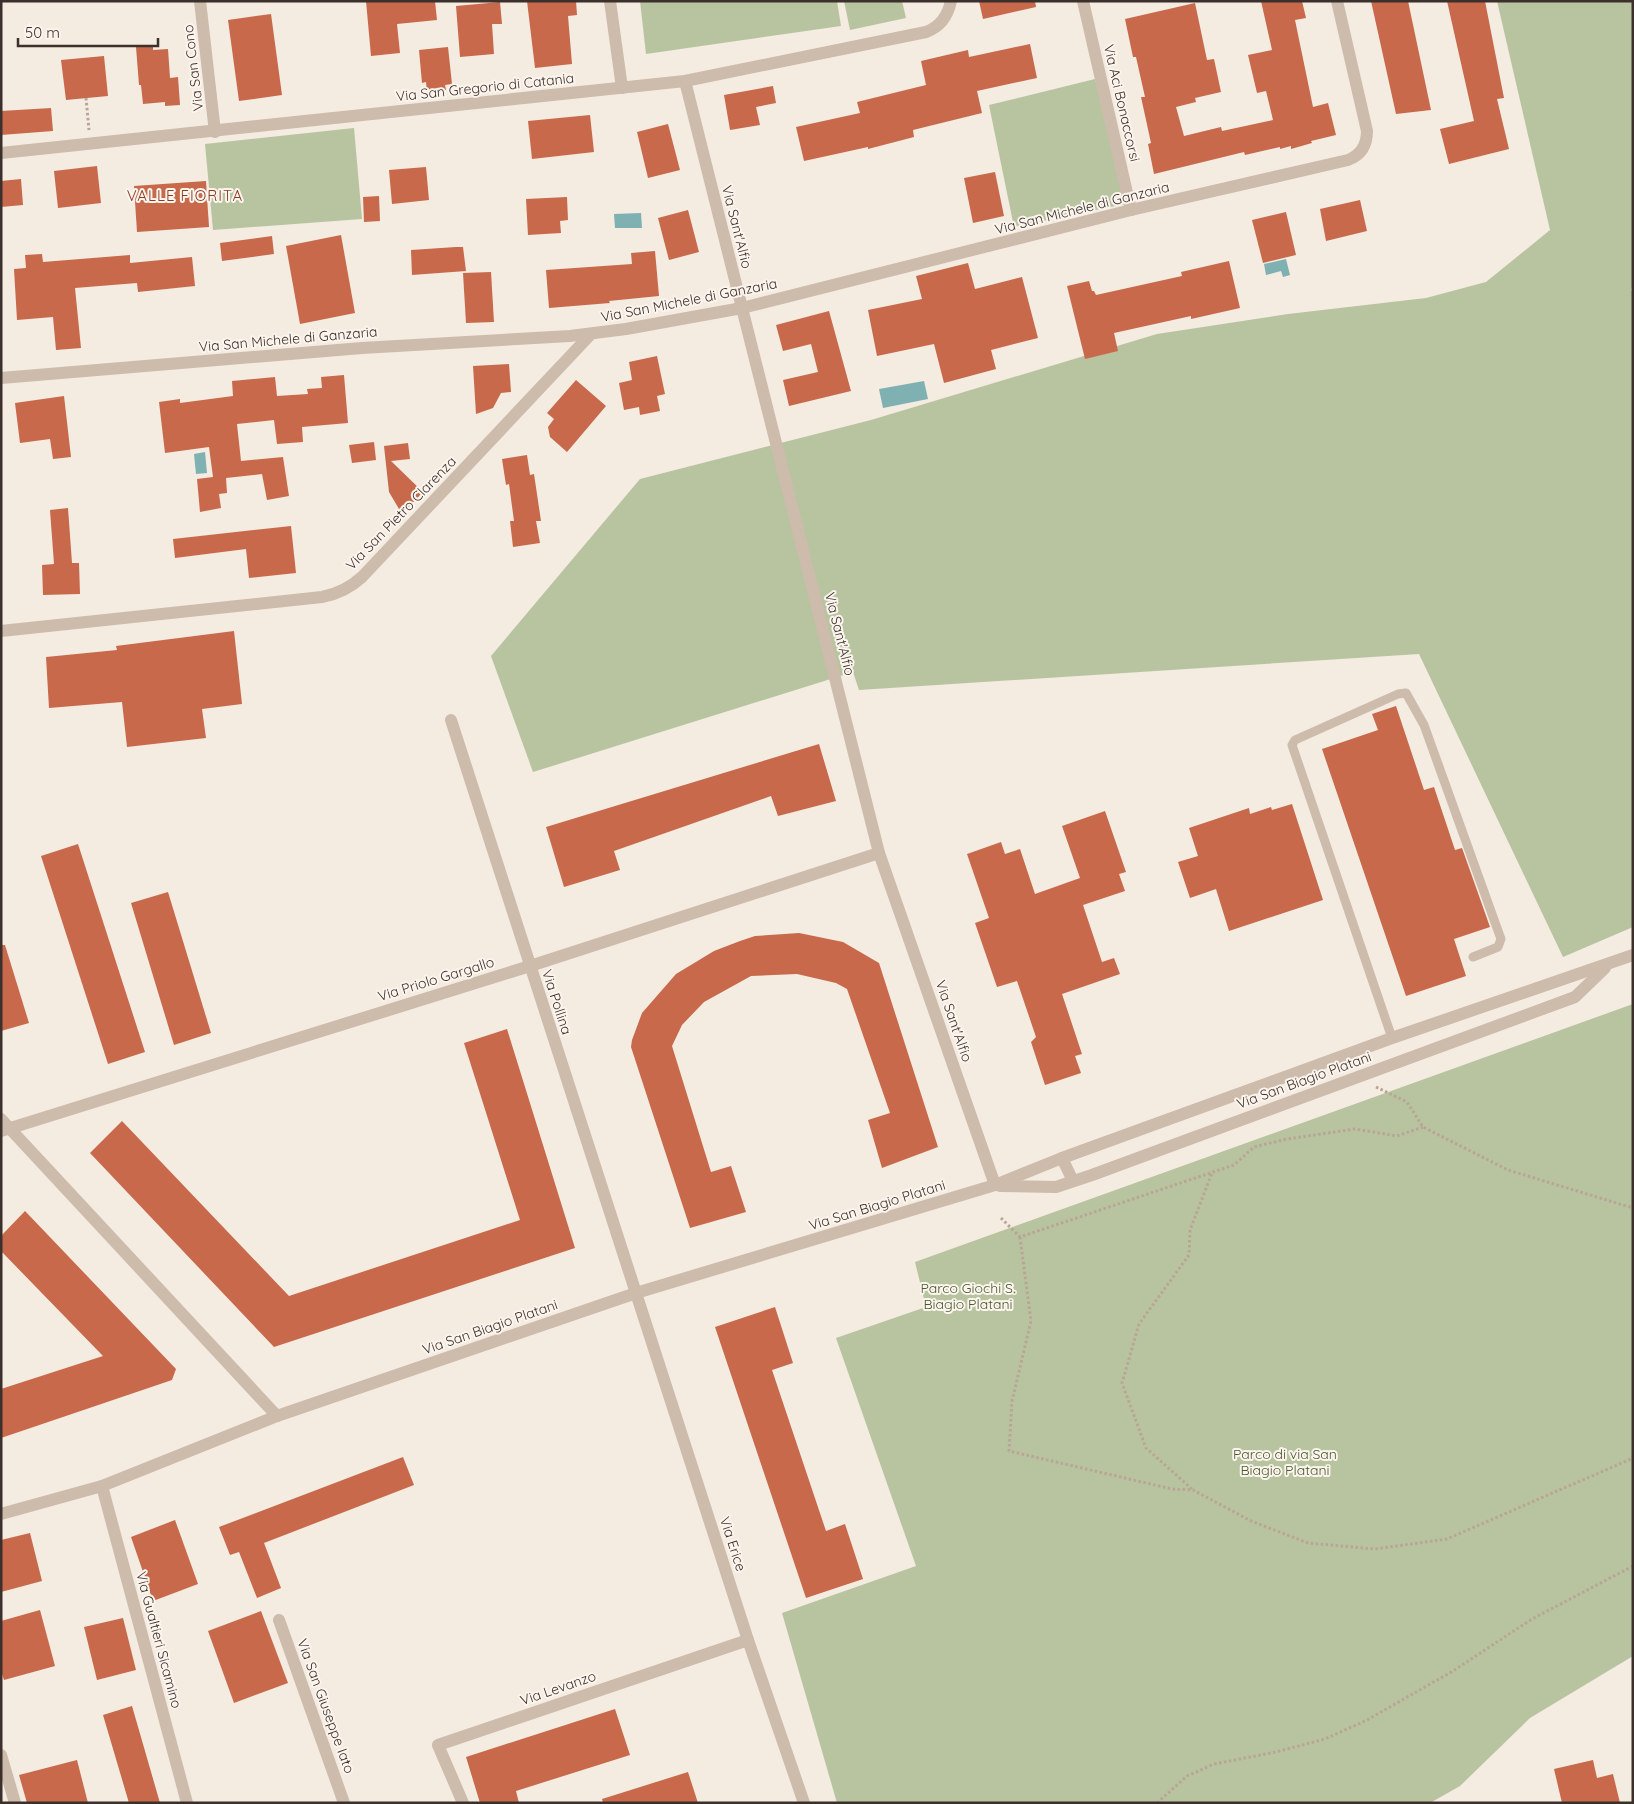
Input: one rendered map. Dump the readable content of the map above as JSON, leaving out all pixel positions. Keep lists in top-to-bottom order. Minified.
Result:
{"streets":{"street":["Via San Cono","Via San Gregorio di Catania","Via Aci Bonaccorsi","Via San Michele di Ganzaria","Via Sant'Alfio","Via San Pietro Clarenza","Via Priolo Gargallo","Via Pollina","Via San Biagio Platani","Via Erice","Via Gualtieri Sicamino","Via Levanzo","Via San Giuseppe Iato"]},"crossings":[["Via San Cono","Via San Gregorio di Catania"],["Via San Gregorio di Catania","Via Sant'Alfio"],["Via Aci Bonaccorsi","Via San Michele di Ganzaria"],["Via San Michele di Ganzaria","Via Sant'Alfio"],["Via San Michele di Ganzaria","Via San Pietro Clarenza"],["Via Sant'Alfio","Via Priolo Gargallo"],["Via Sant'Alfio","Via San Biagio Platani"],["Via Priolo Gargallo","Via Pollina"],["Via Pollina","Via San Biagio Platani"],["Via Pollina","Via Erice"],["Via San Biagio Platani","Via Erice"],["Via San Biagio Platani","Via Gualtieri Sicamino"],["Via Erice","Via Levanzo"]],"districts":["VALLE FIORITA"],"parks":["Parco Giochi S. Biagio Platani","Parco di via San Biagio Platani"],"scale_bar":"50 m"}
